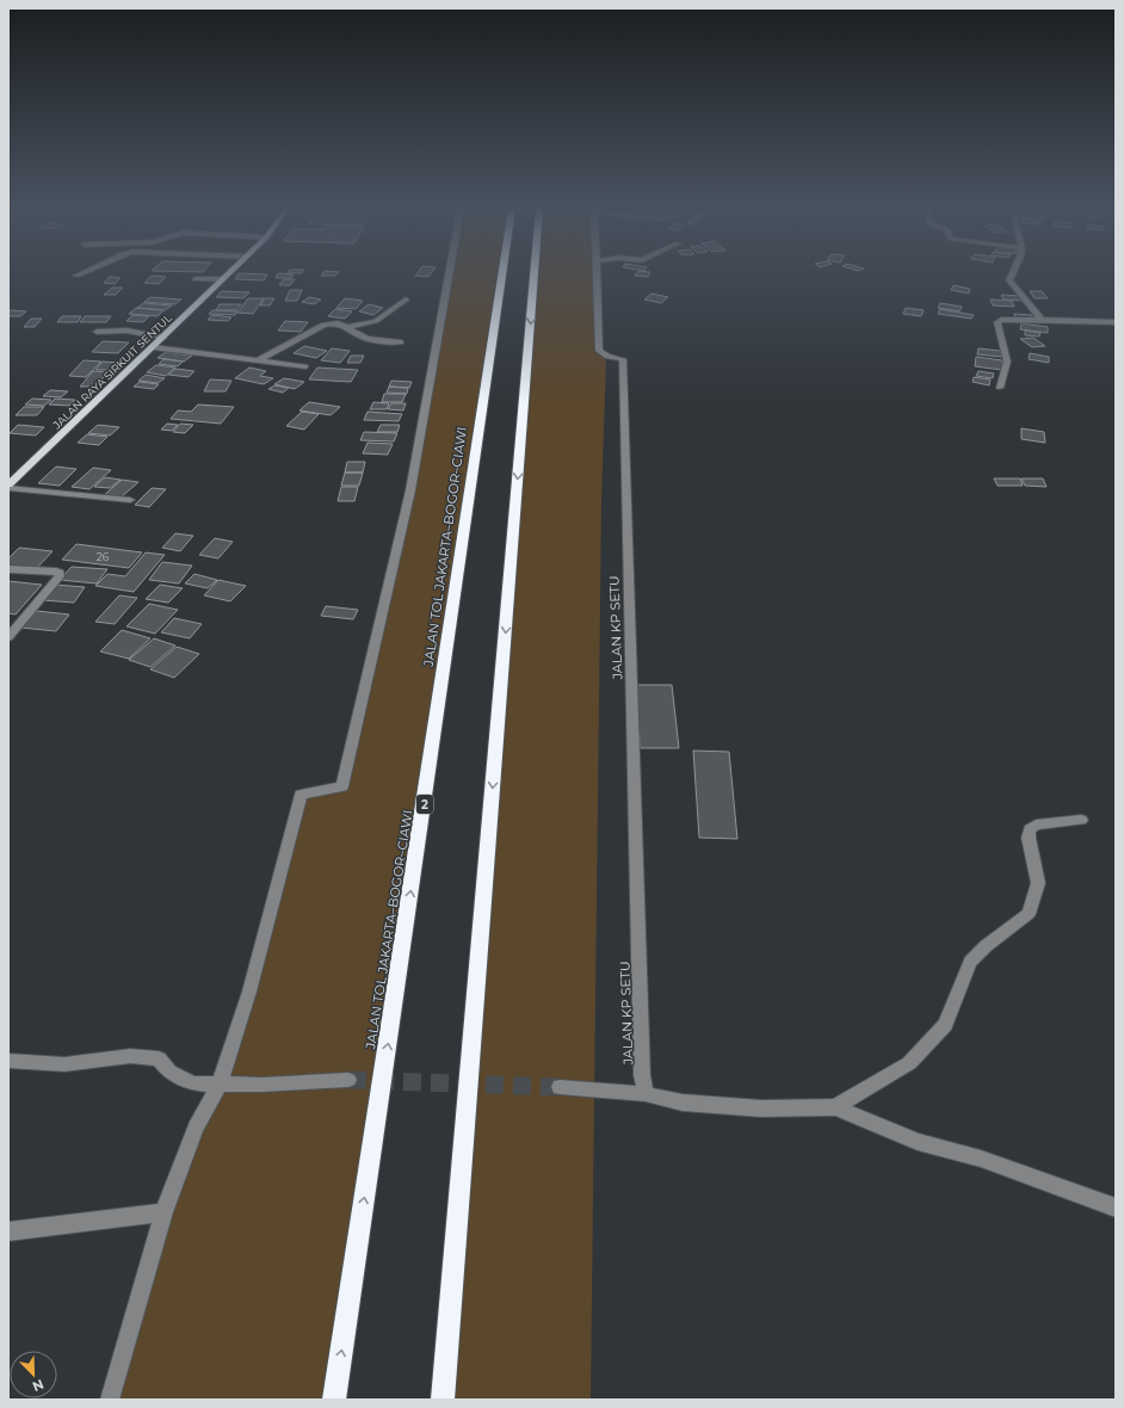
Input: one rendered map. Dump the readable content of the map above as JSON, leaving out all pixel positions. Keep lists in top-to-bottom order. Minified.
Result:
{"streets":{"highway":["JALAN TOL JAKARTA–BOGOR–CIAWI","2"],"main road":["JALAN RAYA SIRKUIT SENTUL"],"street":["JALAN KP SETU"]},"house_numbers":["26"],"north":"bottom right"}
